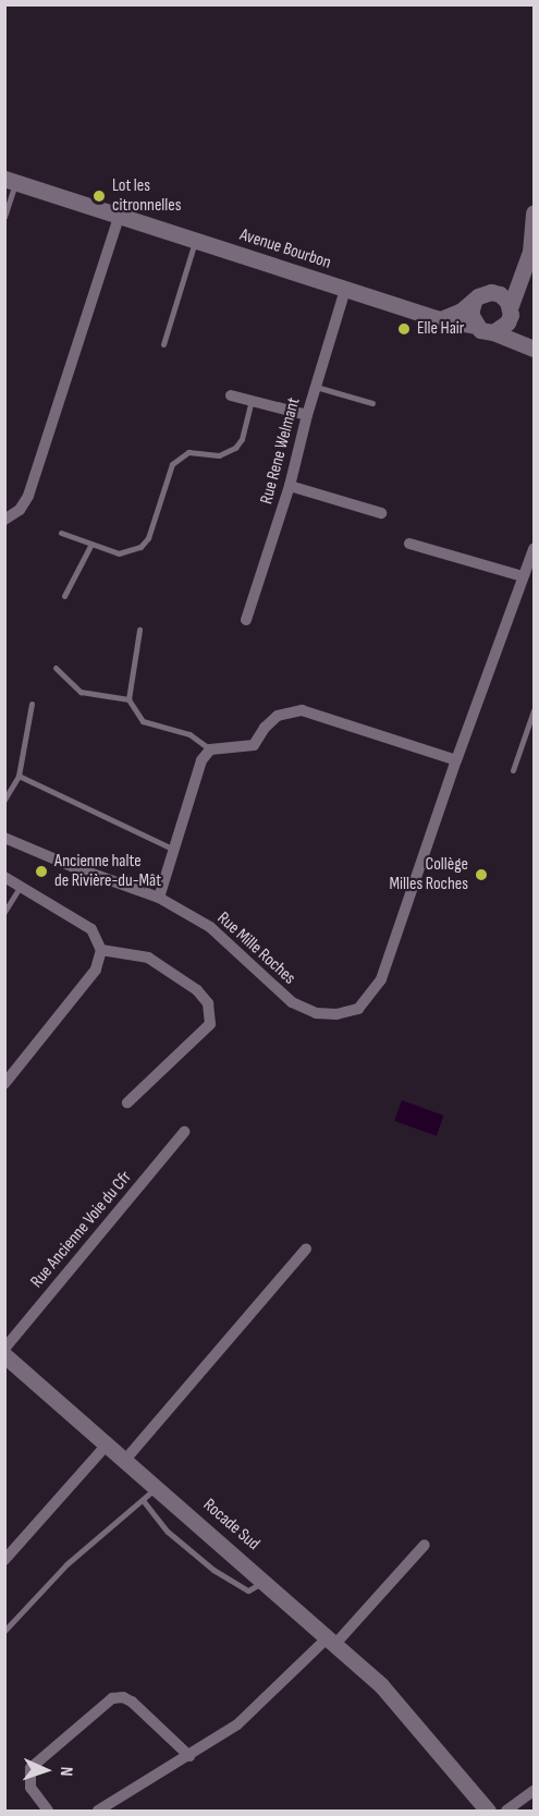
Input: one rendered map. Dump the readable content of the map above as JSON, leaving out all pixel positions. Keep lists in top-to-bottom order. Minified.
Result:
{"streets":{"street":["Avenue Bourbon","Rue Rene Welmant","Rue Mille Roches","Rue Ancienne Voie du Cfr","Rocade Sud"]},"crossings":[["Avenue Bourbon","Rue Rene Welmant"]],"places":["Lot les citronnelles","Elle Hair","Ancienne halte de Rivière-du-Mât","Collège Milles Roches"],"north":"right"}
